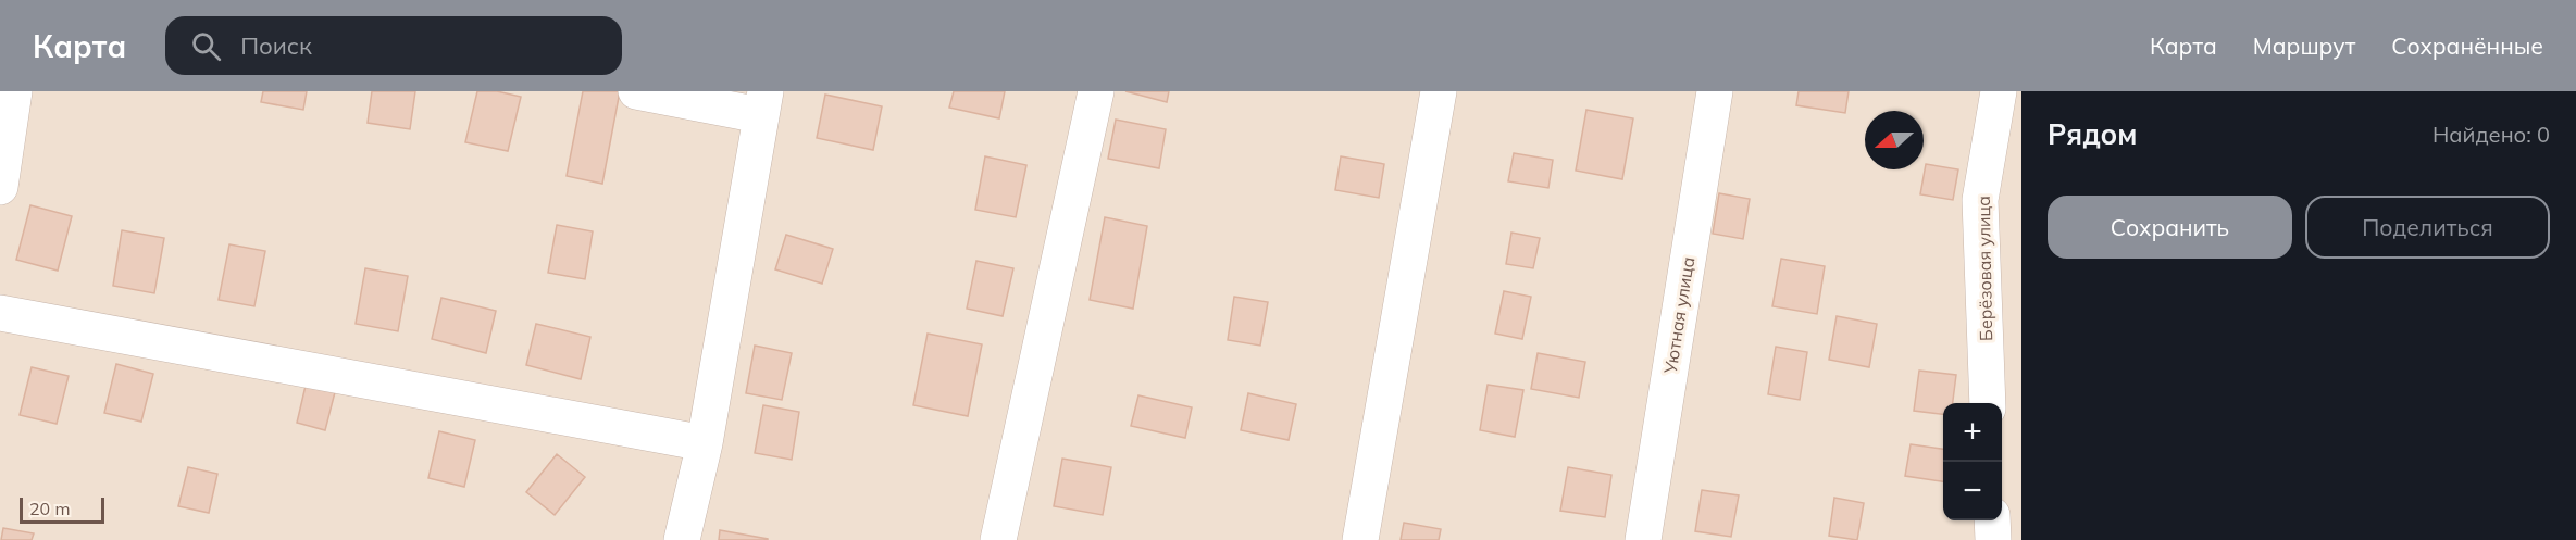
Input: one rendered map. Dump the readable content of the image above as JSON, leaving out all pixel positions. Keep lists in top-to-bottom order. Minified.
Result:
{"streets":{"street":["Берёзовая улица","Уютная улица"]},"scale_bar":"20 m","north":"left","page":{"header":"Карта","search":"Поиск","nav":["Карта","Маршрут","Сохранённые"],"heading":["Рядом","Найдено: 0"],"buttons":["Сохранить","Поделиться"],"map_buttons":["+","−"],"scale":"20 m"}}
